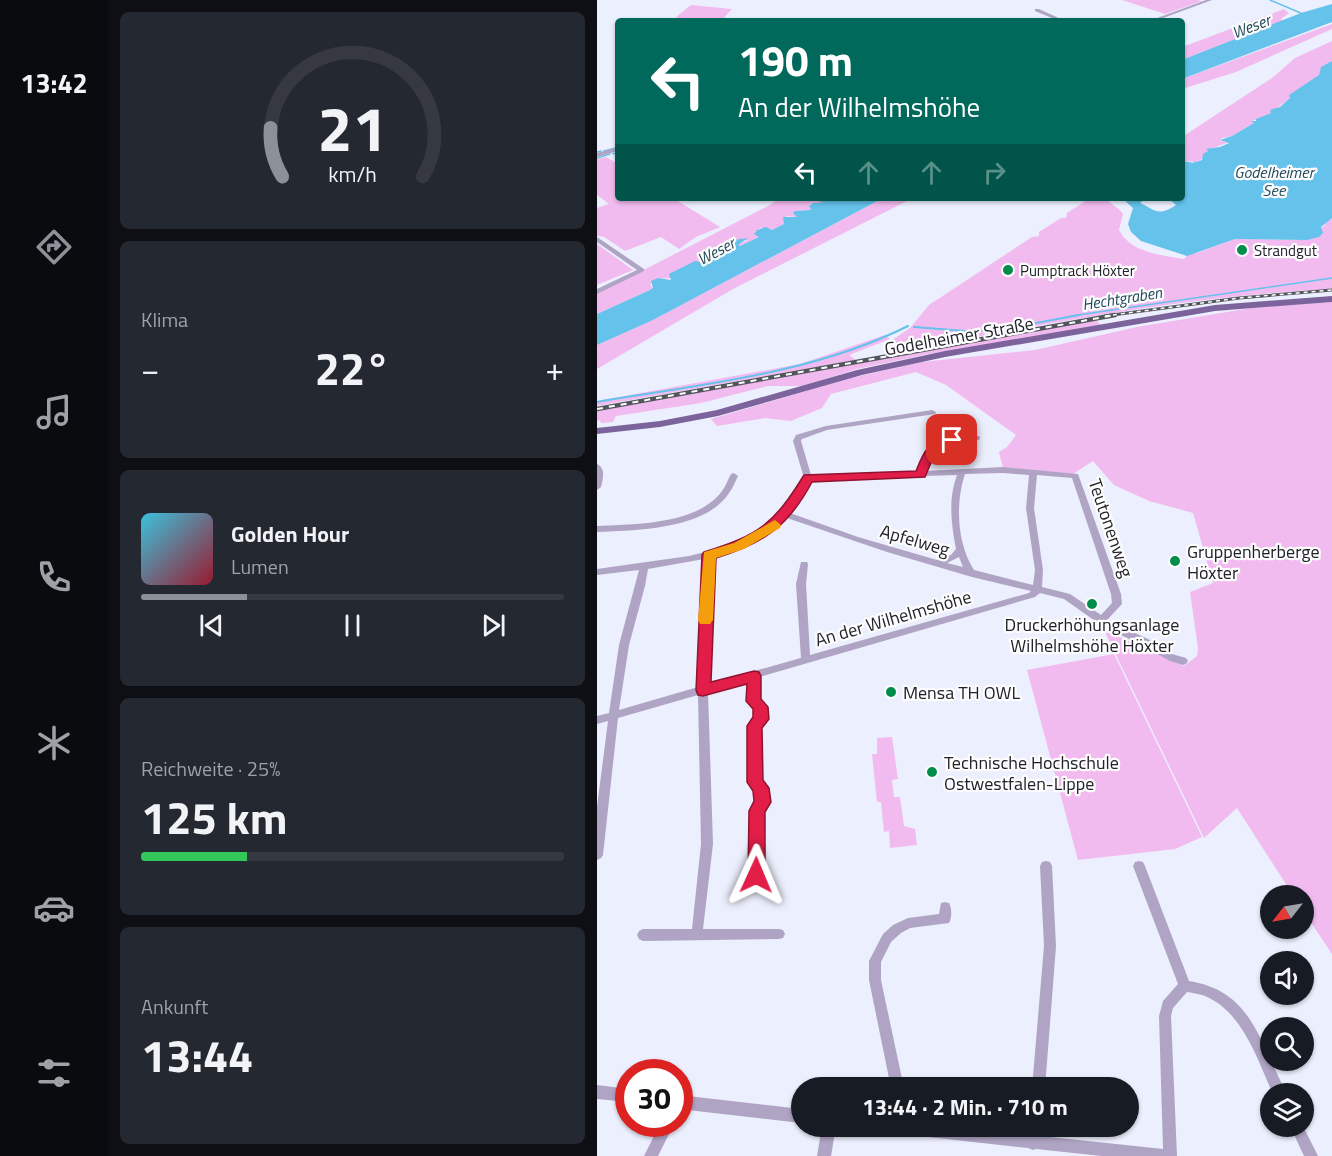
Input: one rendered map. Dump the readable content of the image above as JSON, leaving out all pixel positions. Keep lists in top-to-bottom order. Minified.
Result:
{"streets":{"main road":["Godelheimer Straße"],"street":["Teutonenweg","Apfelweg","An der Wilhelmshöhe"]},"crossings":[["Apfelweg","An der Wilhelmshöhe"]],"water":["Weser","Godelheimer See","Hechtgraben"],"places":["Strandgut","Pumptrack Höxter","Gruppenherberge Höxter","Druckerhöhungsanlage Wilhelmshöhe Höxter","Mensa TH OWL","Technische Hochschule Ostwestfalen-Lippe"],"north":"bottom left","page":{"tabs":"13:42","turn":["190 m","An der Wilhelmshöhe"],"tile":["Klima",["Reichweite · 25%","125 km"],["Ankunft","13:44"]],"heat":["−","22°","+"],"song":["Golden Hour","Lumen"],"limit":"30","trip":"13:44 · 2 Min. · 710 m","gauge":["21","km/h"]}}
